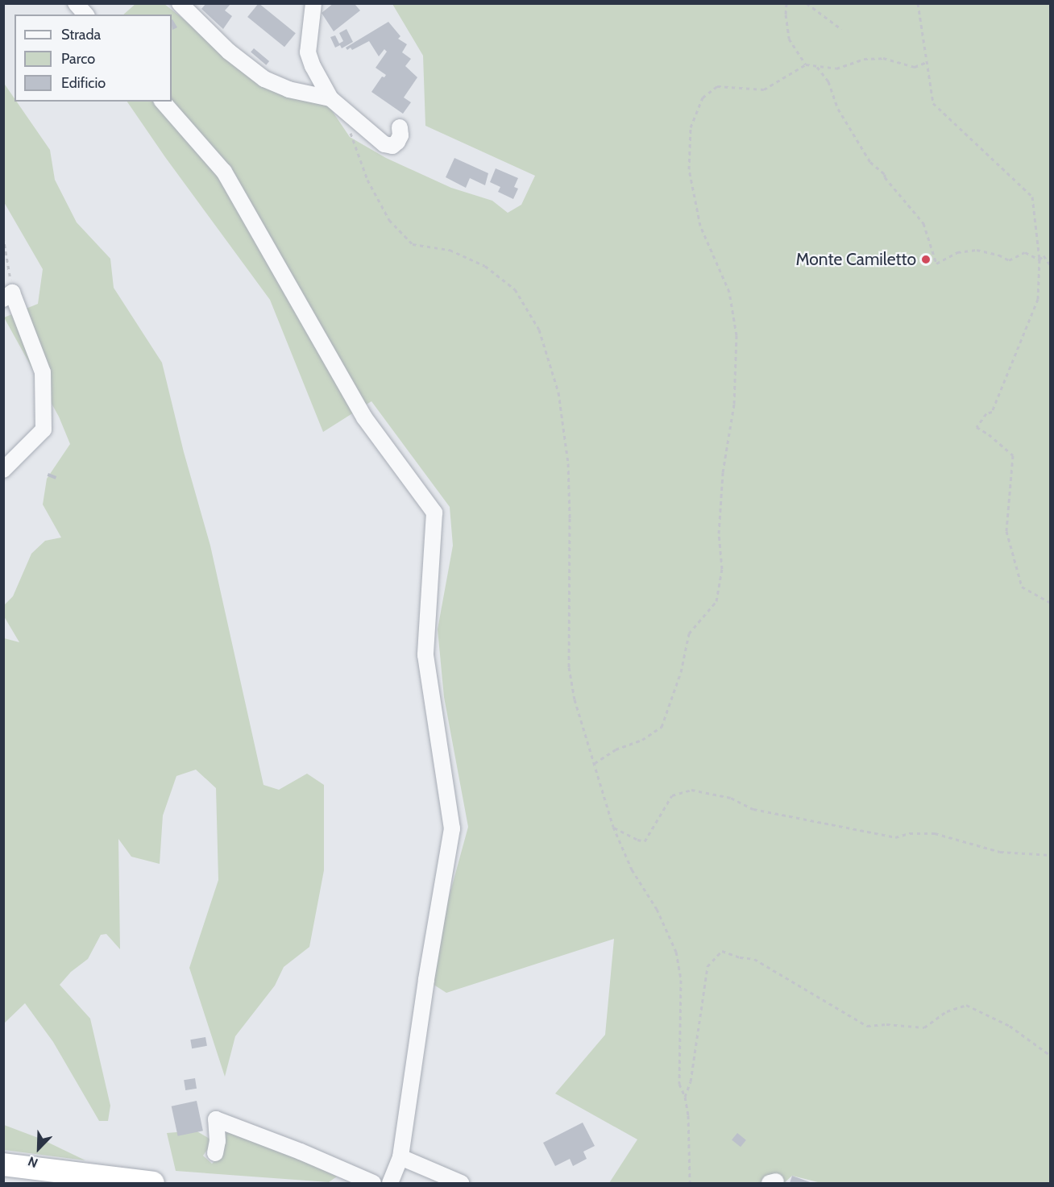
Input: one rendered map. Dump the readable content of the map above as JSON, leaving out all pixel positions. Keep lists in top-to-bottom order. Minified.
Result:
{"places":["Monte Camiletto"],"legend":["Strada","Parco","Edificio"],"north":"bottom left"}
